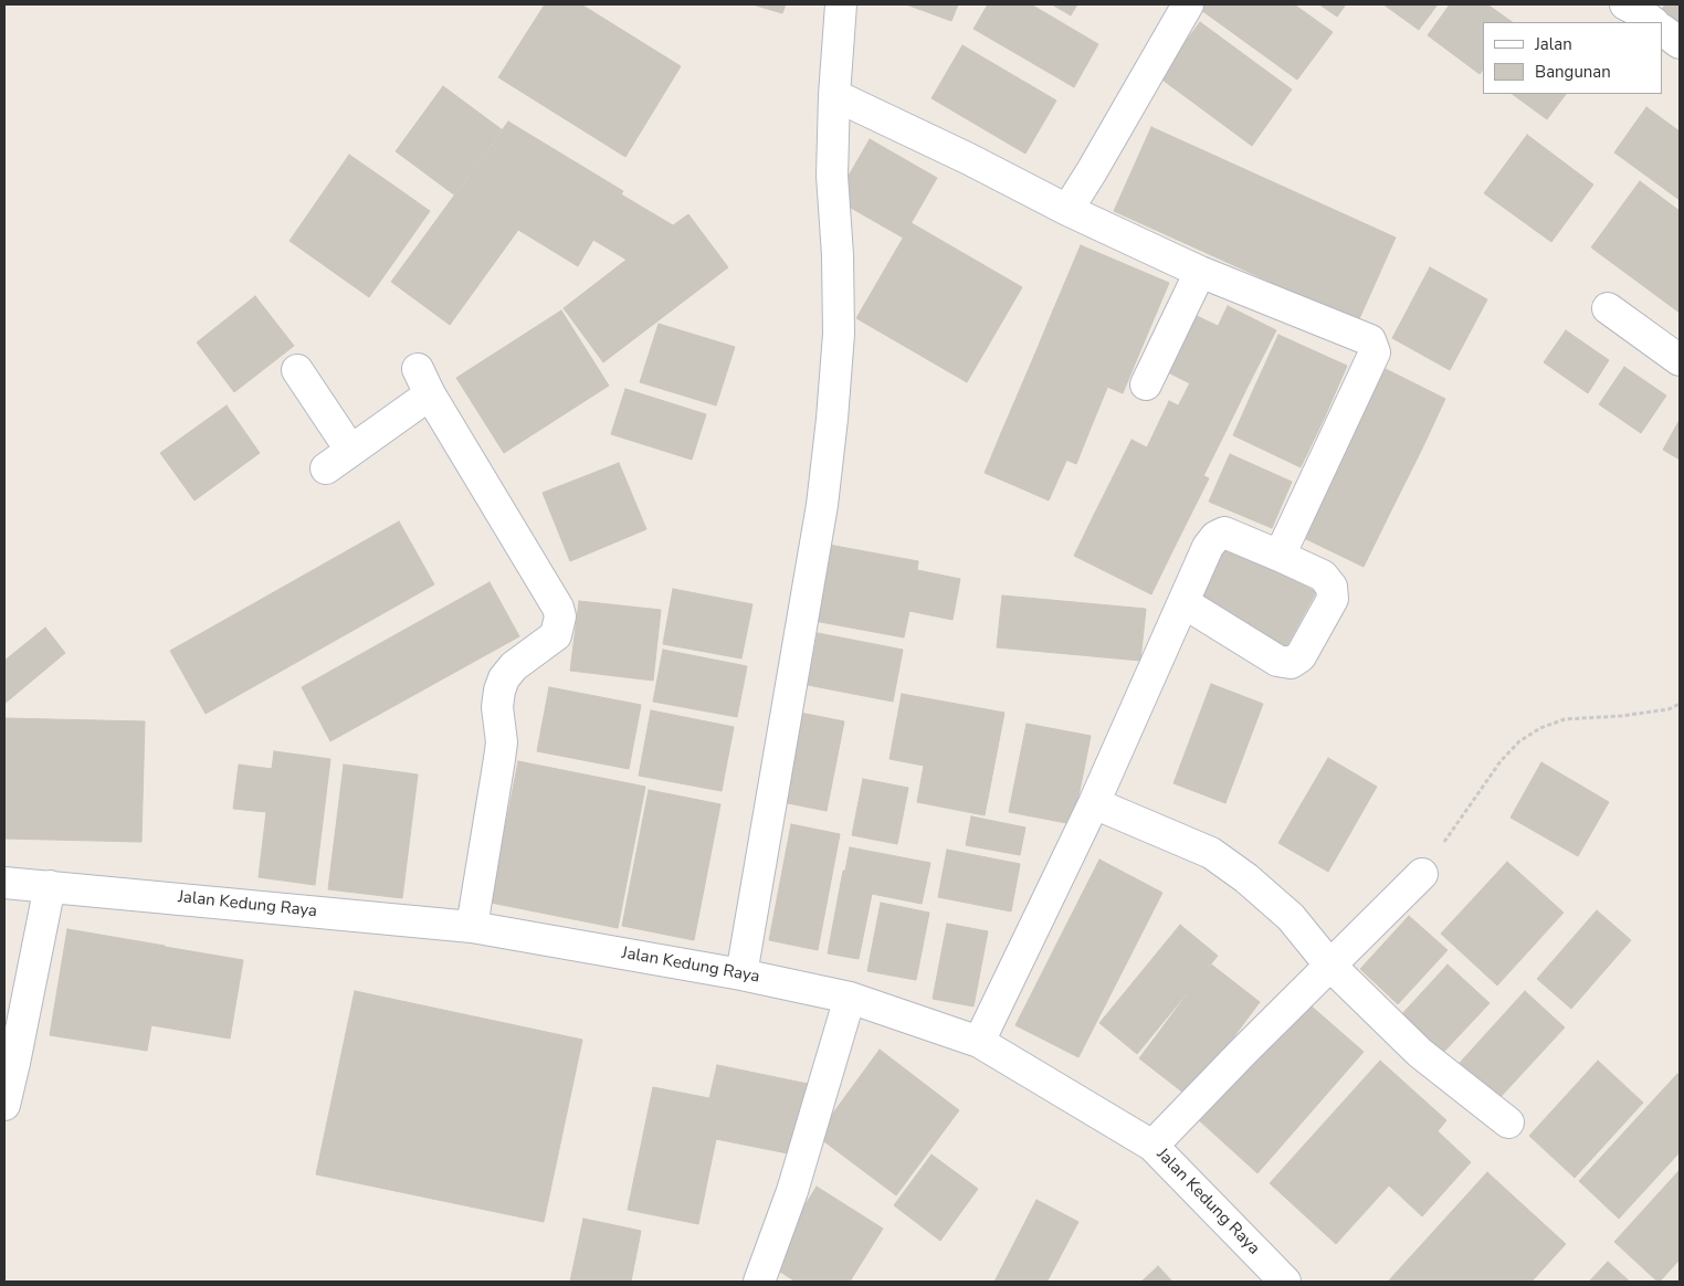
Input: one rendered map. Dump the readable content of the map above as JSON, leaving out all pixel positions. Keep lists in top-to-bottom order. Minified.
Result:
{"streets":{"street":["Jalan Kedung Raya"]},"legend":["Jalan","Bangunan"]}
